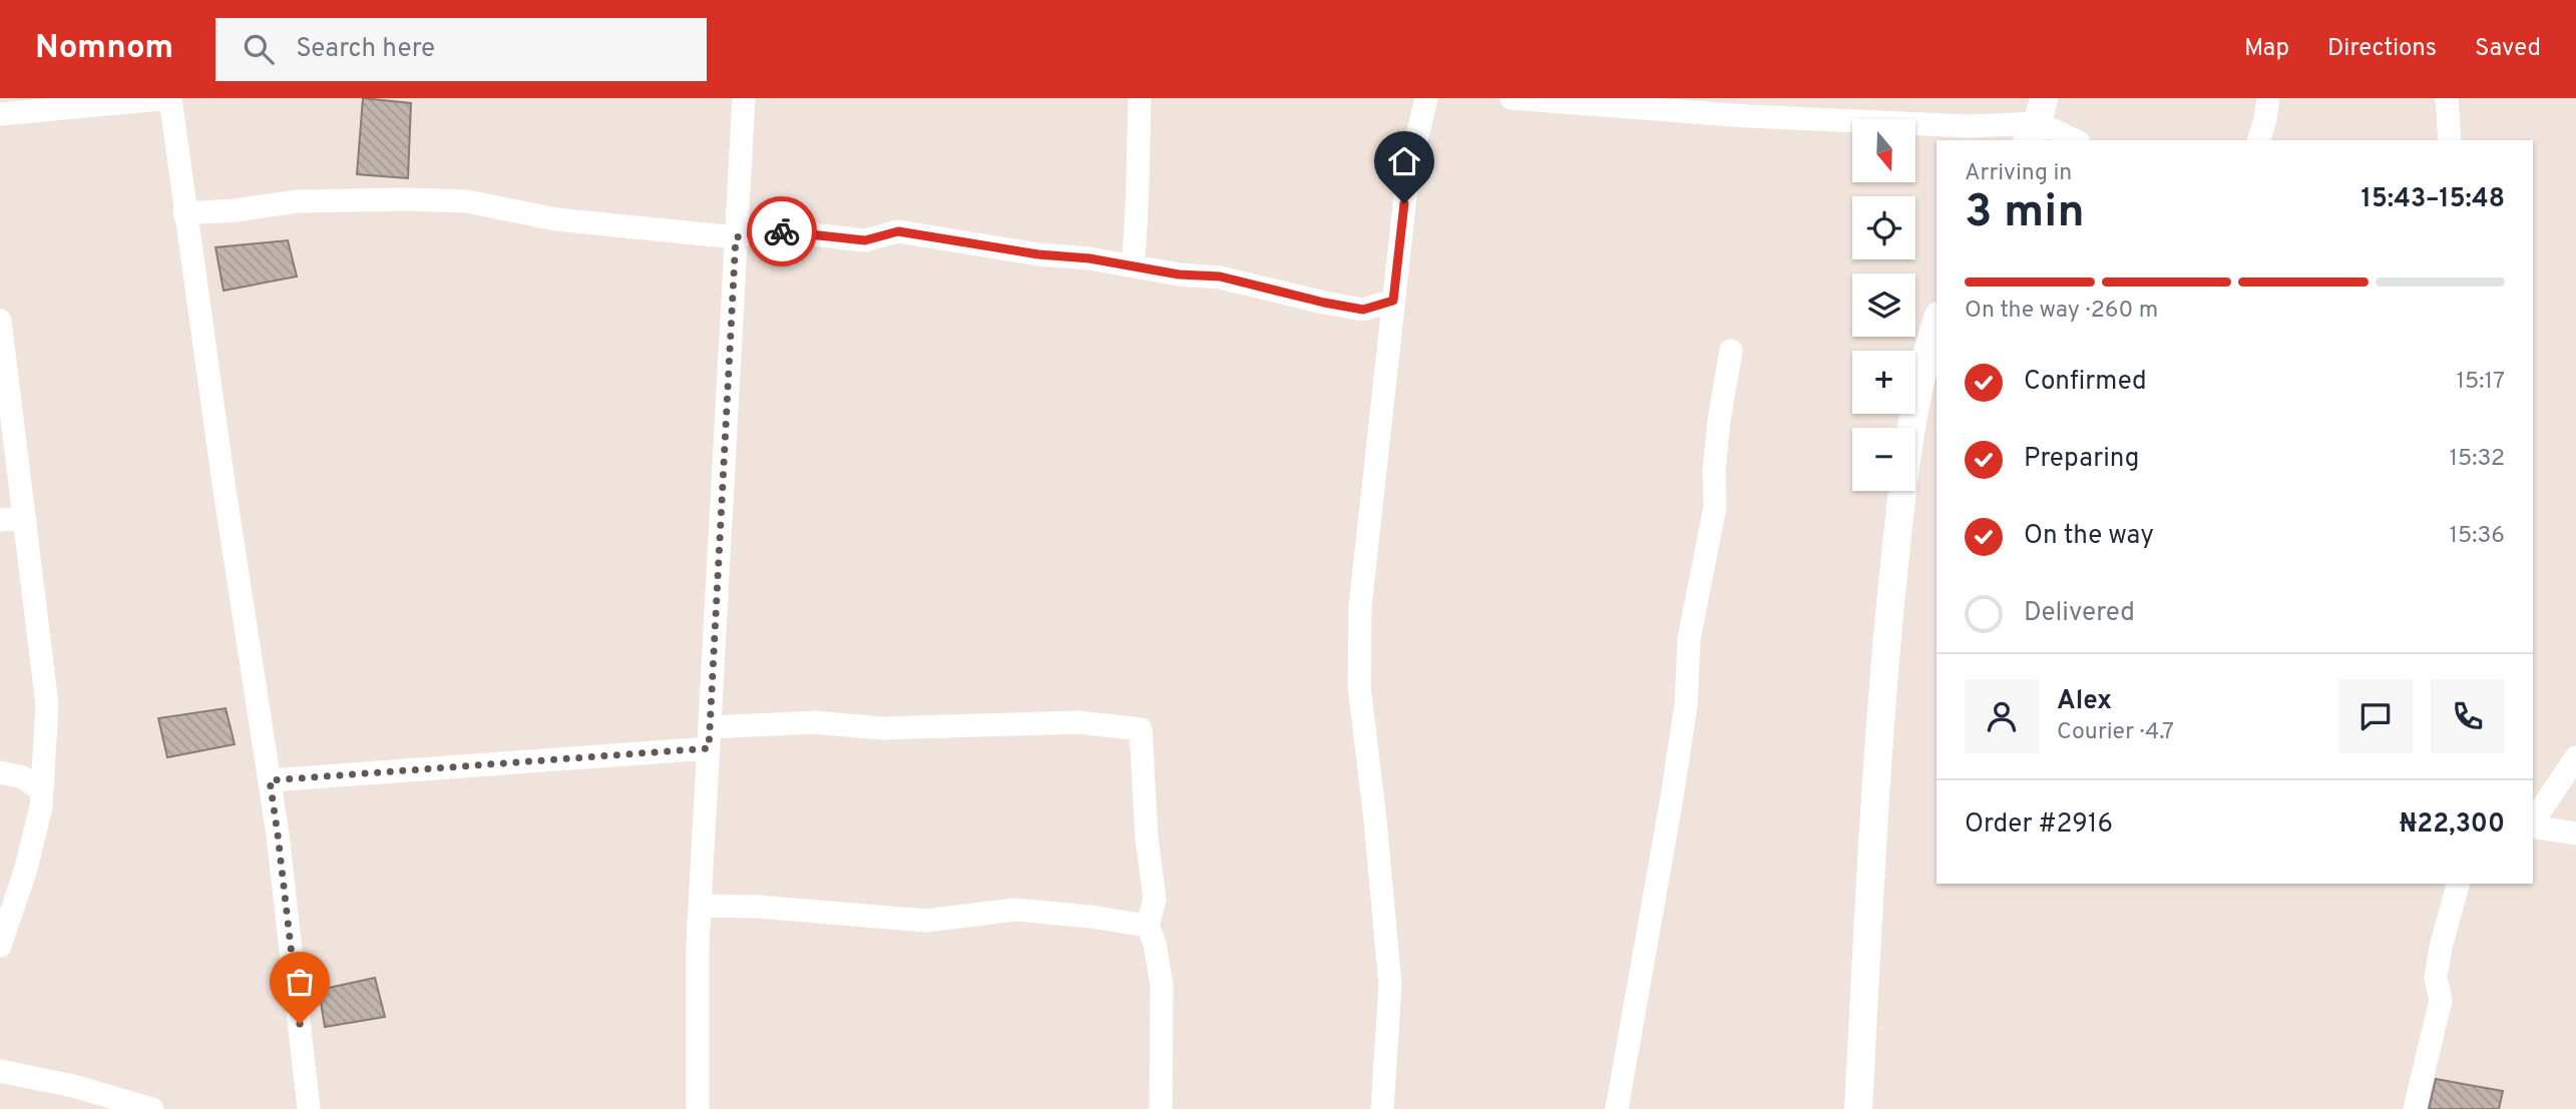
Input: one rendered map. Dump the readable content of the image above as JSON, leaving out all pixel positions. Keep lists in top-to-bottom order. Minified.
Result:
{"north":"bottom","page":{"header":"Nomnom","search":"Search here","nav":["Map","Directions","Saved"],"map_buttons":["+","−"],"heading":["3 min","Arriving in","15:43–15:48"],"panel":["Alex","Courier · 4.7","Order #2916","₦22,300"],"bar":"On the way · 260 m","list":[["Confirmed","15:17"],["Preparing","15:32"],["On the way","15:36"],"Delivered"]}}
